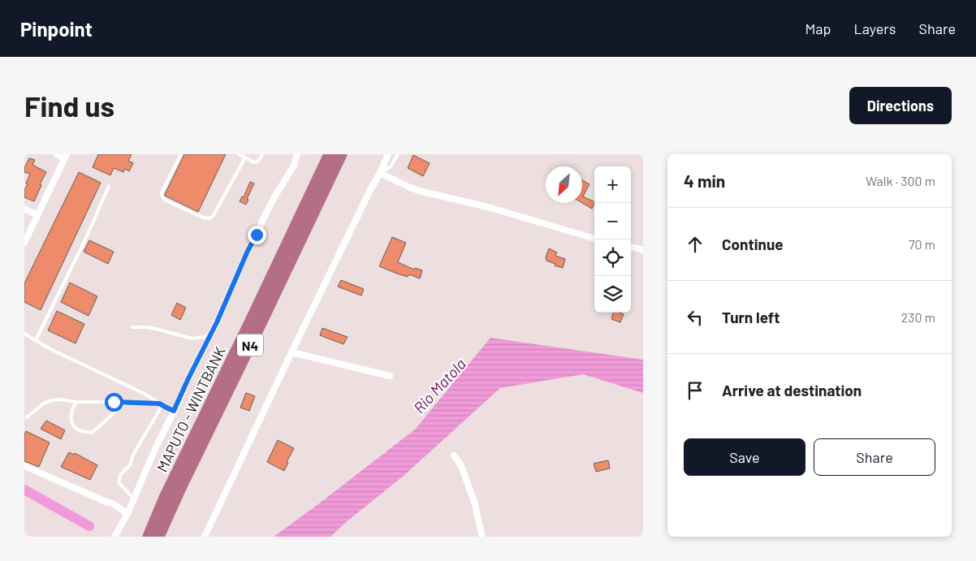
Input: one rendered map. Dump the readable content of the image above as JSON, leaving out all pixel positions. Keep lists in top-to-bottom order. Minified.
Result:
{"streets":{"highway":["N4","MAPUTO - WINTBANK"]},"crossings":[["N4","MAPUTO - WINTBANK"]],"water":["Rio Matola"],"north":"bottom left","page":{"header":"Pinpoint","nav":["Map","Layers","Share"],"buttons":["Directions",["Save","Share"]],"title":"Find us","heading":["4 min","Walk · 300 m"],"map_buttons":["+","−"],"list":[["Continue","70 m"],["Turn left","230 m"],"Arrive at destination"]}}
